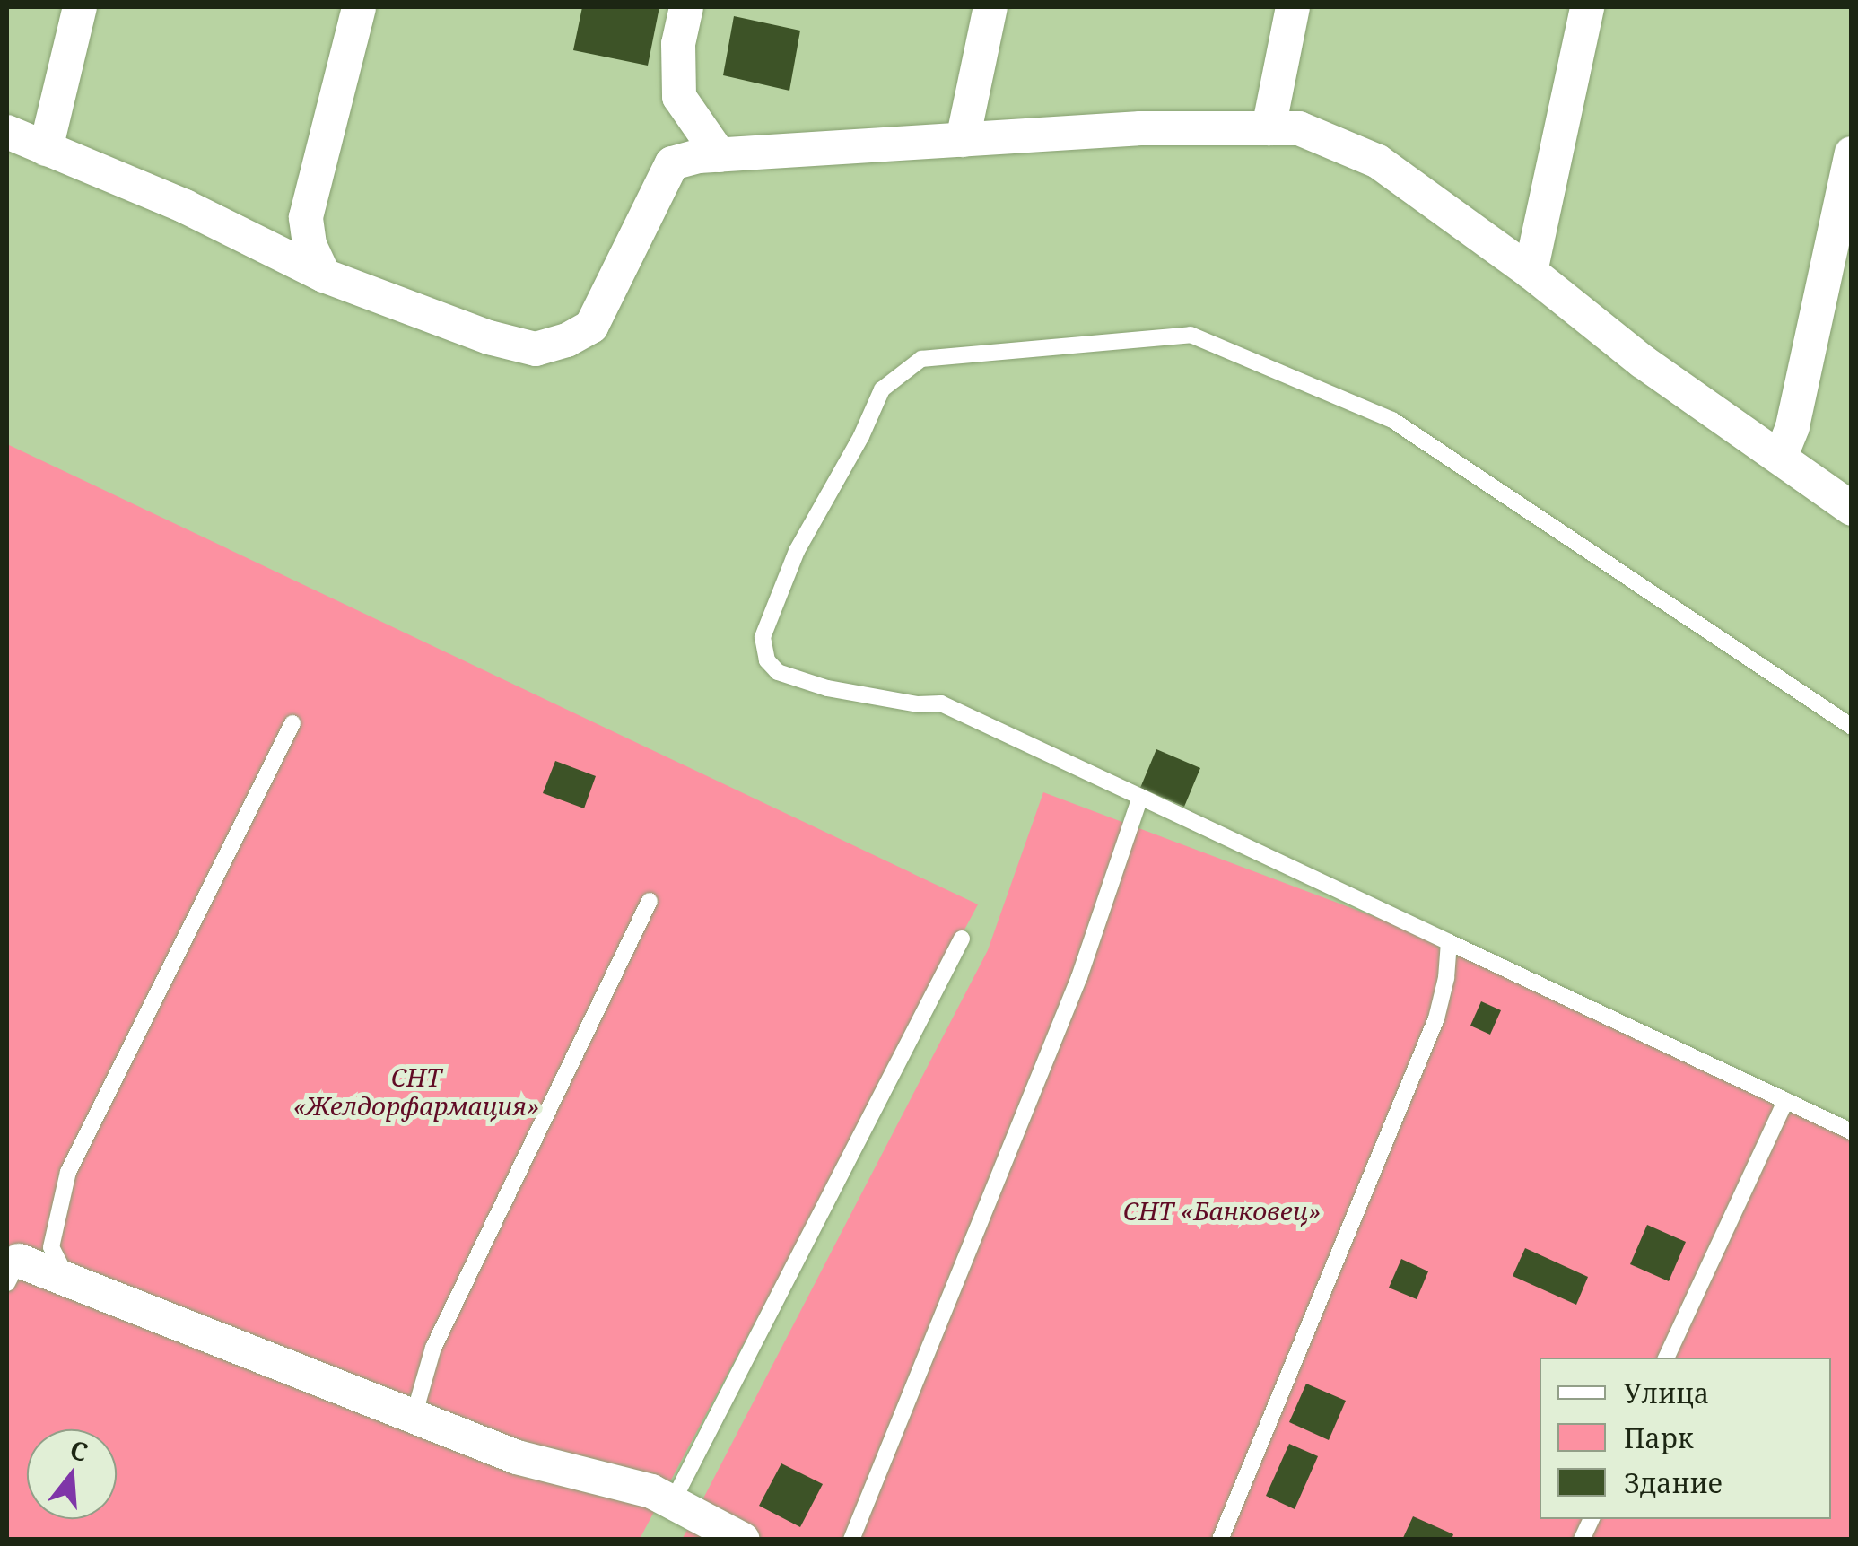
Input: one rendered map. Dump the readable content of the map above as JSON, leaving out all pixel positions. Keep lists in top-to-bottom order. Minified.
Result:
{"parks":["СНТ «Желдорфармация»","СНТ «Банковец»"],"legend":["Улица","Парк","Здание"],"north":"top"}
